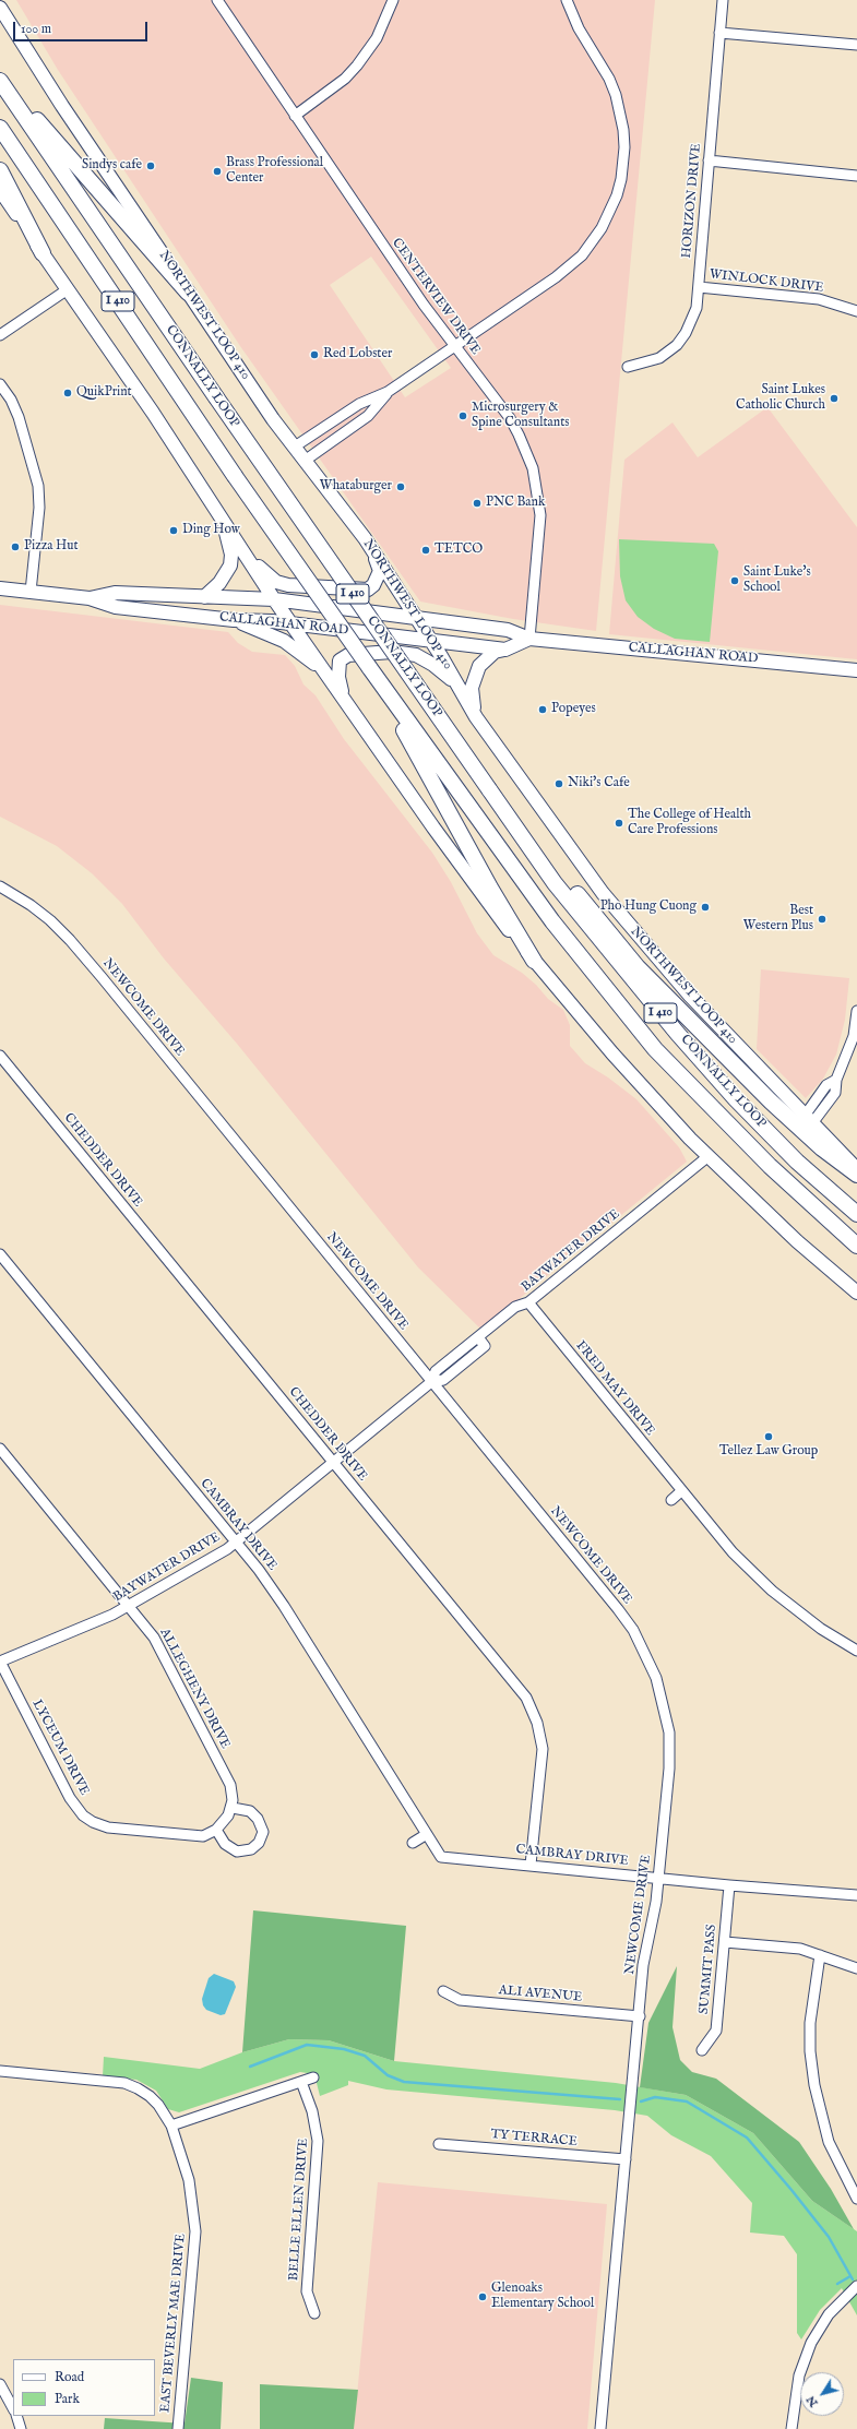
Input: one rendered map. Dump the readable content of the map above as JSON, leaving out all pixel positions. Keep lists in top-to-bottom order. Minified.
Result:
{"streets":{"highway":["I 410","CONNALLY LOOP"],"main road":["NORTHWEST LOOP 410","CALLAGHAN ROAD"],"street":["HORIZON DRIVE","WINLOCK DRIVE","CENTERVIEW DRIVE","NEWCOME DRIVE","CHEDDER DRIVE","BAYWATER DRIVE","FRED MAY DRIVE","CAMBRAY DRIVE","ALLEGHENY DRIVE","LYCEUM DRIVE","SUMMIT PASS","ALI AVENUE","TY TERRACE","BELLE ELLEN DRIVE","EAST BEVERLY MAE DRIVE"]},"crossings":[["HORIZON DRIVE","WINLOCK DRIVE"],["CENTERVIEW DRIVE","CALLAGHAN ROAD"],["NORTHWEST LOOP 410","CALLAGHAN ROAD"],["NEWCOME DRIVE","BAYWATER DRIVE"],["NEWCOME DRIVE","CAMBRAY DRIVE"],["NEWCOME DRIVE","ALI AVENUE"],["NEWCOME DRIVE","TY TERRACE"],["CHEDDER DRIVE","BAYWATER DRIVE"],["CHEDDER DRIVE","CAMBRAY DRIVE"],["BAYWATER DRIVE","FRED MAY DRIVE"],["BAYWATER DRIVE","CAMBRAY DRIVE"],["BAYWATER DRIVE","ALLEGHENY DRIVE"],["BAYWATER DRIVE","LYCEUM DRIVE"],["CAMBRAY DRIVE","SUMMIT PASS"],["ALLEGHENY DRIVE","LYCEUM DRIVE"]],"places":["Sindys cafe","Brass Professional Center","Red Lobster","QuikPrint","Saint Lukes Catholic Church","Microsurgery & Spine Consultants","Whataburger","PNC Bank","Ding How","Pizza Hut","TETCO","Saint Luke's School","Popeyes","Niki's Cafe","The College of Health Care Professions","Pho Hung Cuong","Best Western Plus","Tellez Law Group","Glenoaks Elementary School"],"legend":["Road","Park"],"scale_bar":"100 m","north":"bottom left"}
